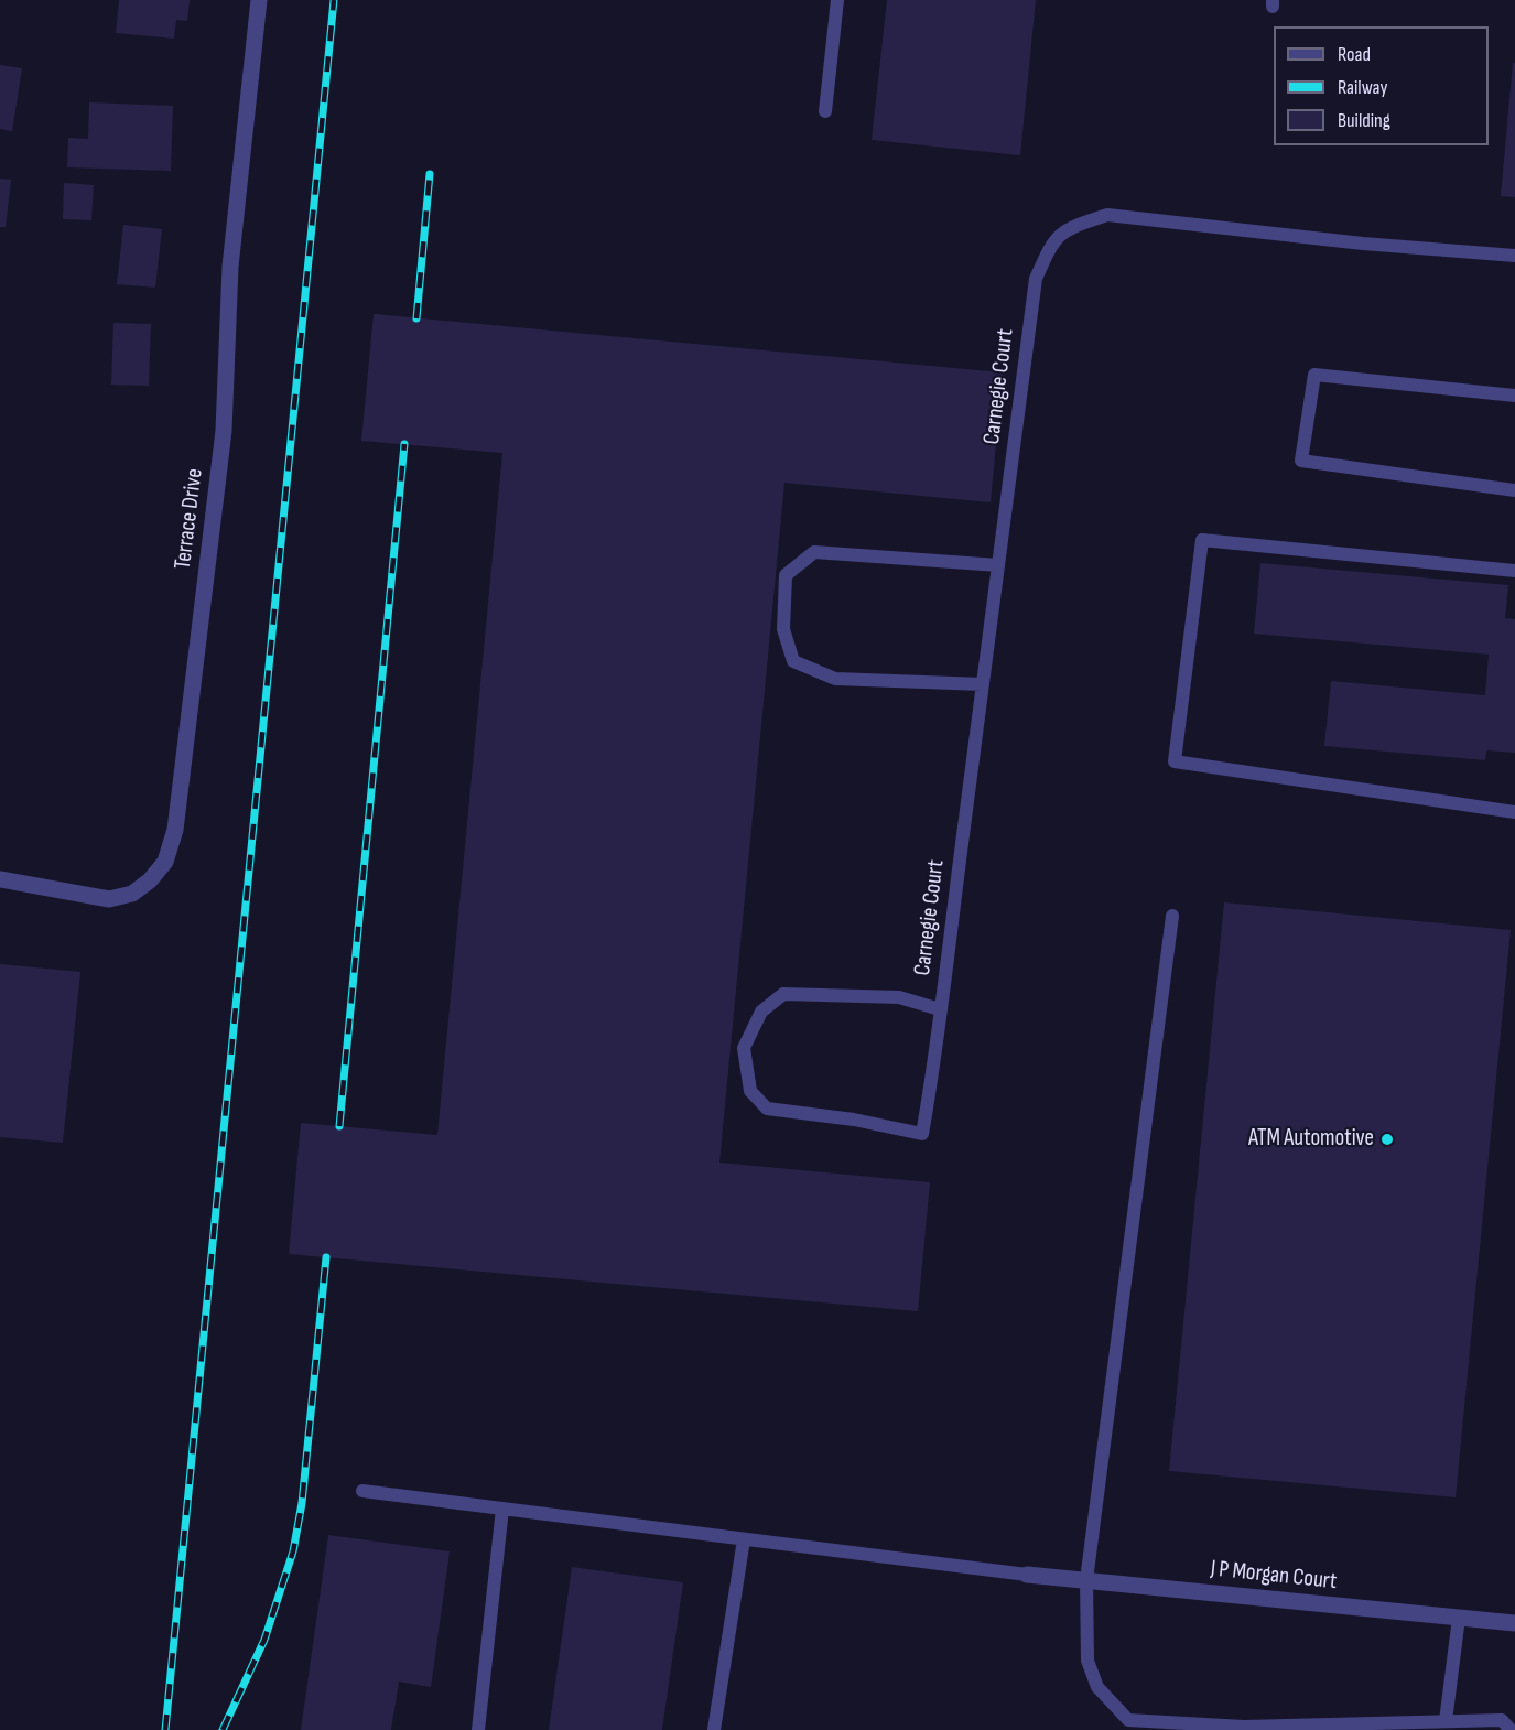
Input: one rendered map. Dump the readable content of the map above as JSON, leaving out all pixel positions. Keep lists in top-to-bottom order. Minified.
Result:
{"streets":{"street":["Terrace Drive","J P Morgan Court"],"lane":["Carnegie Court"]},"places":["ATM Automotive"],"legend":["Road","Railway","Building"]}
